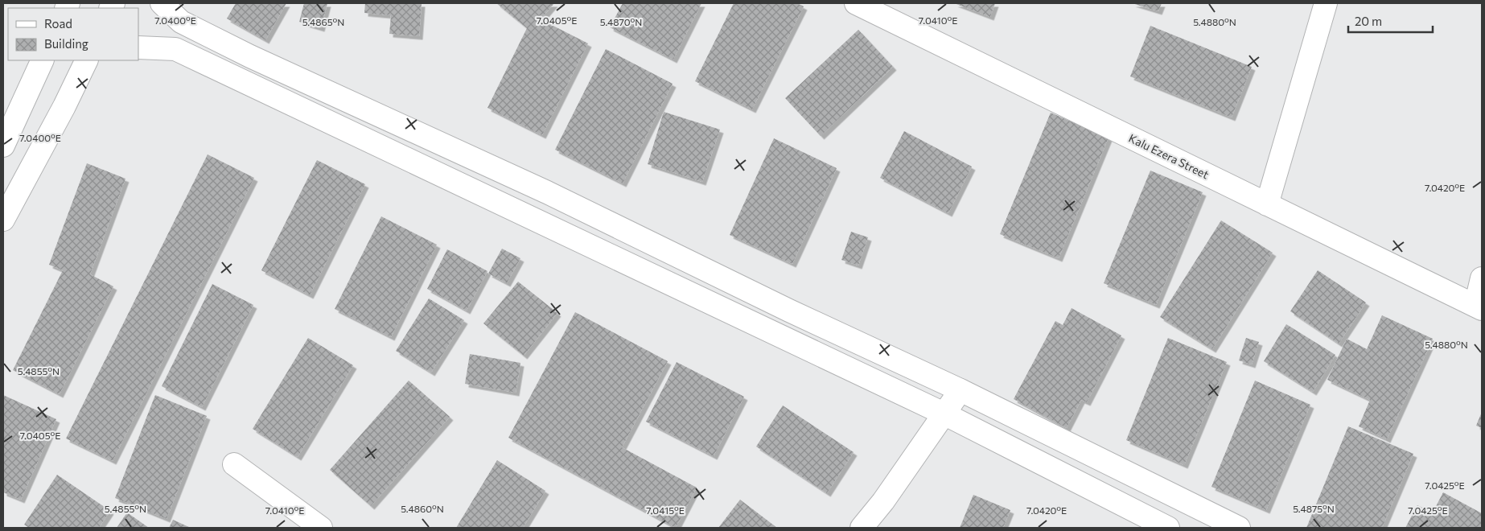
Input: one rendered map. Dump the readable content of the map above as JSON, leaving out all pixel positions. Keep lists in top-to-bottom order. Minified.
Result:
{"streets":{"main road":["Kalu Ezera Street"]},"legend":["Road","Building"],"scale_bar":"20 m","coordinates":["7.0400°E","7.0405°E","7.0410°E","5.4870°N","5.4880°N","5.4865°N","7.0420°E","5.4855°N","7.0425°E","5.4860°N","5.4875°N","7.0415°E"]}
